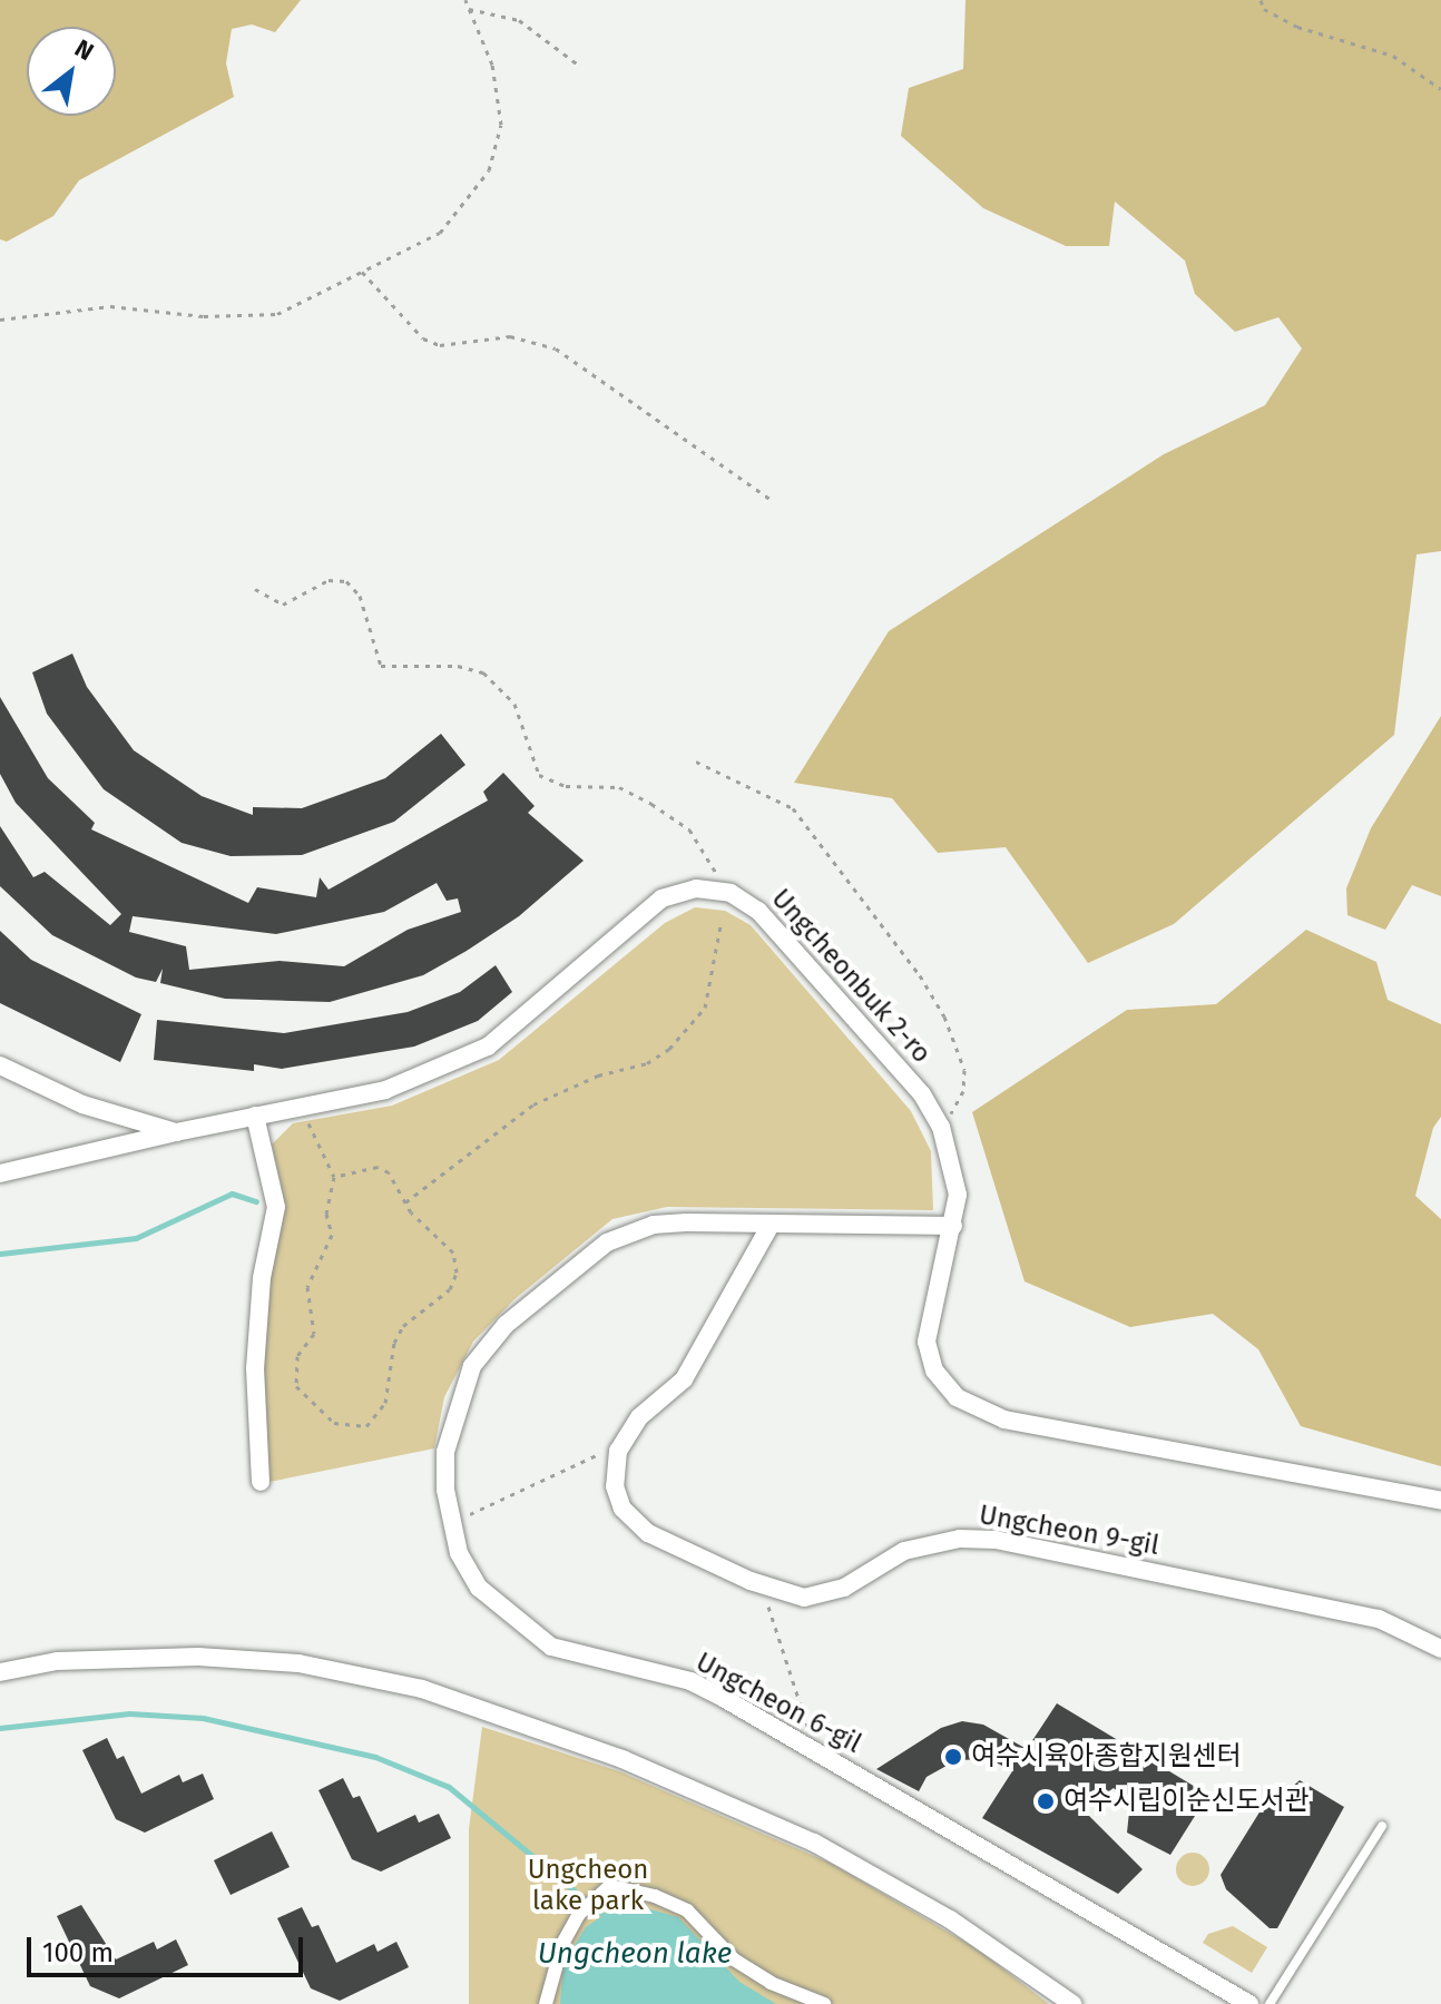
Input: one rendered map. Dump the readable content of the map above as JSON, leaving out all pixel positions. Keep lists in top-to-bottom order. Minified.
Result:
{"streets":{"street":["Ungcheonbuk 2-ro","Ungcheon 9-gil","Ungcheon 6-gil"]},"crossings":[["Ungcheonbuk 2-ro","Ungcheon 6-gil"]],"water":["Ungcheon lake"],"parks":["Ungcheon lake park"],"places":["여수시육아종합지원센터","여수시립이순신도서관"],"scale_bar":"100 m","north":"top right"}
